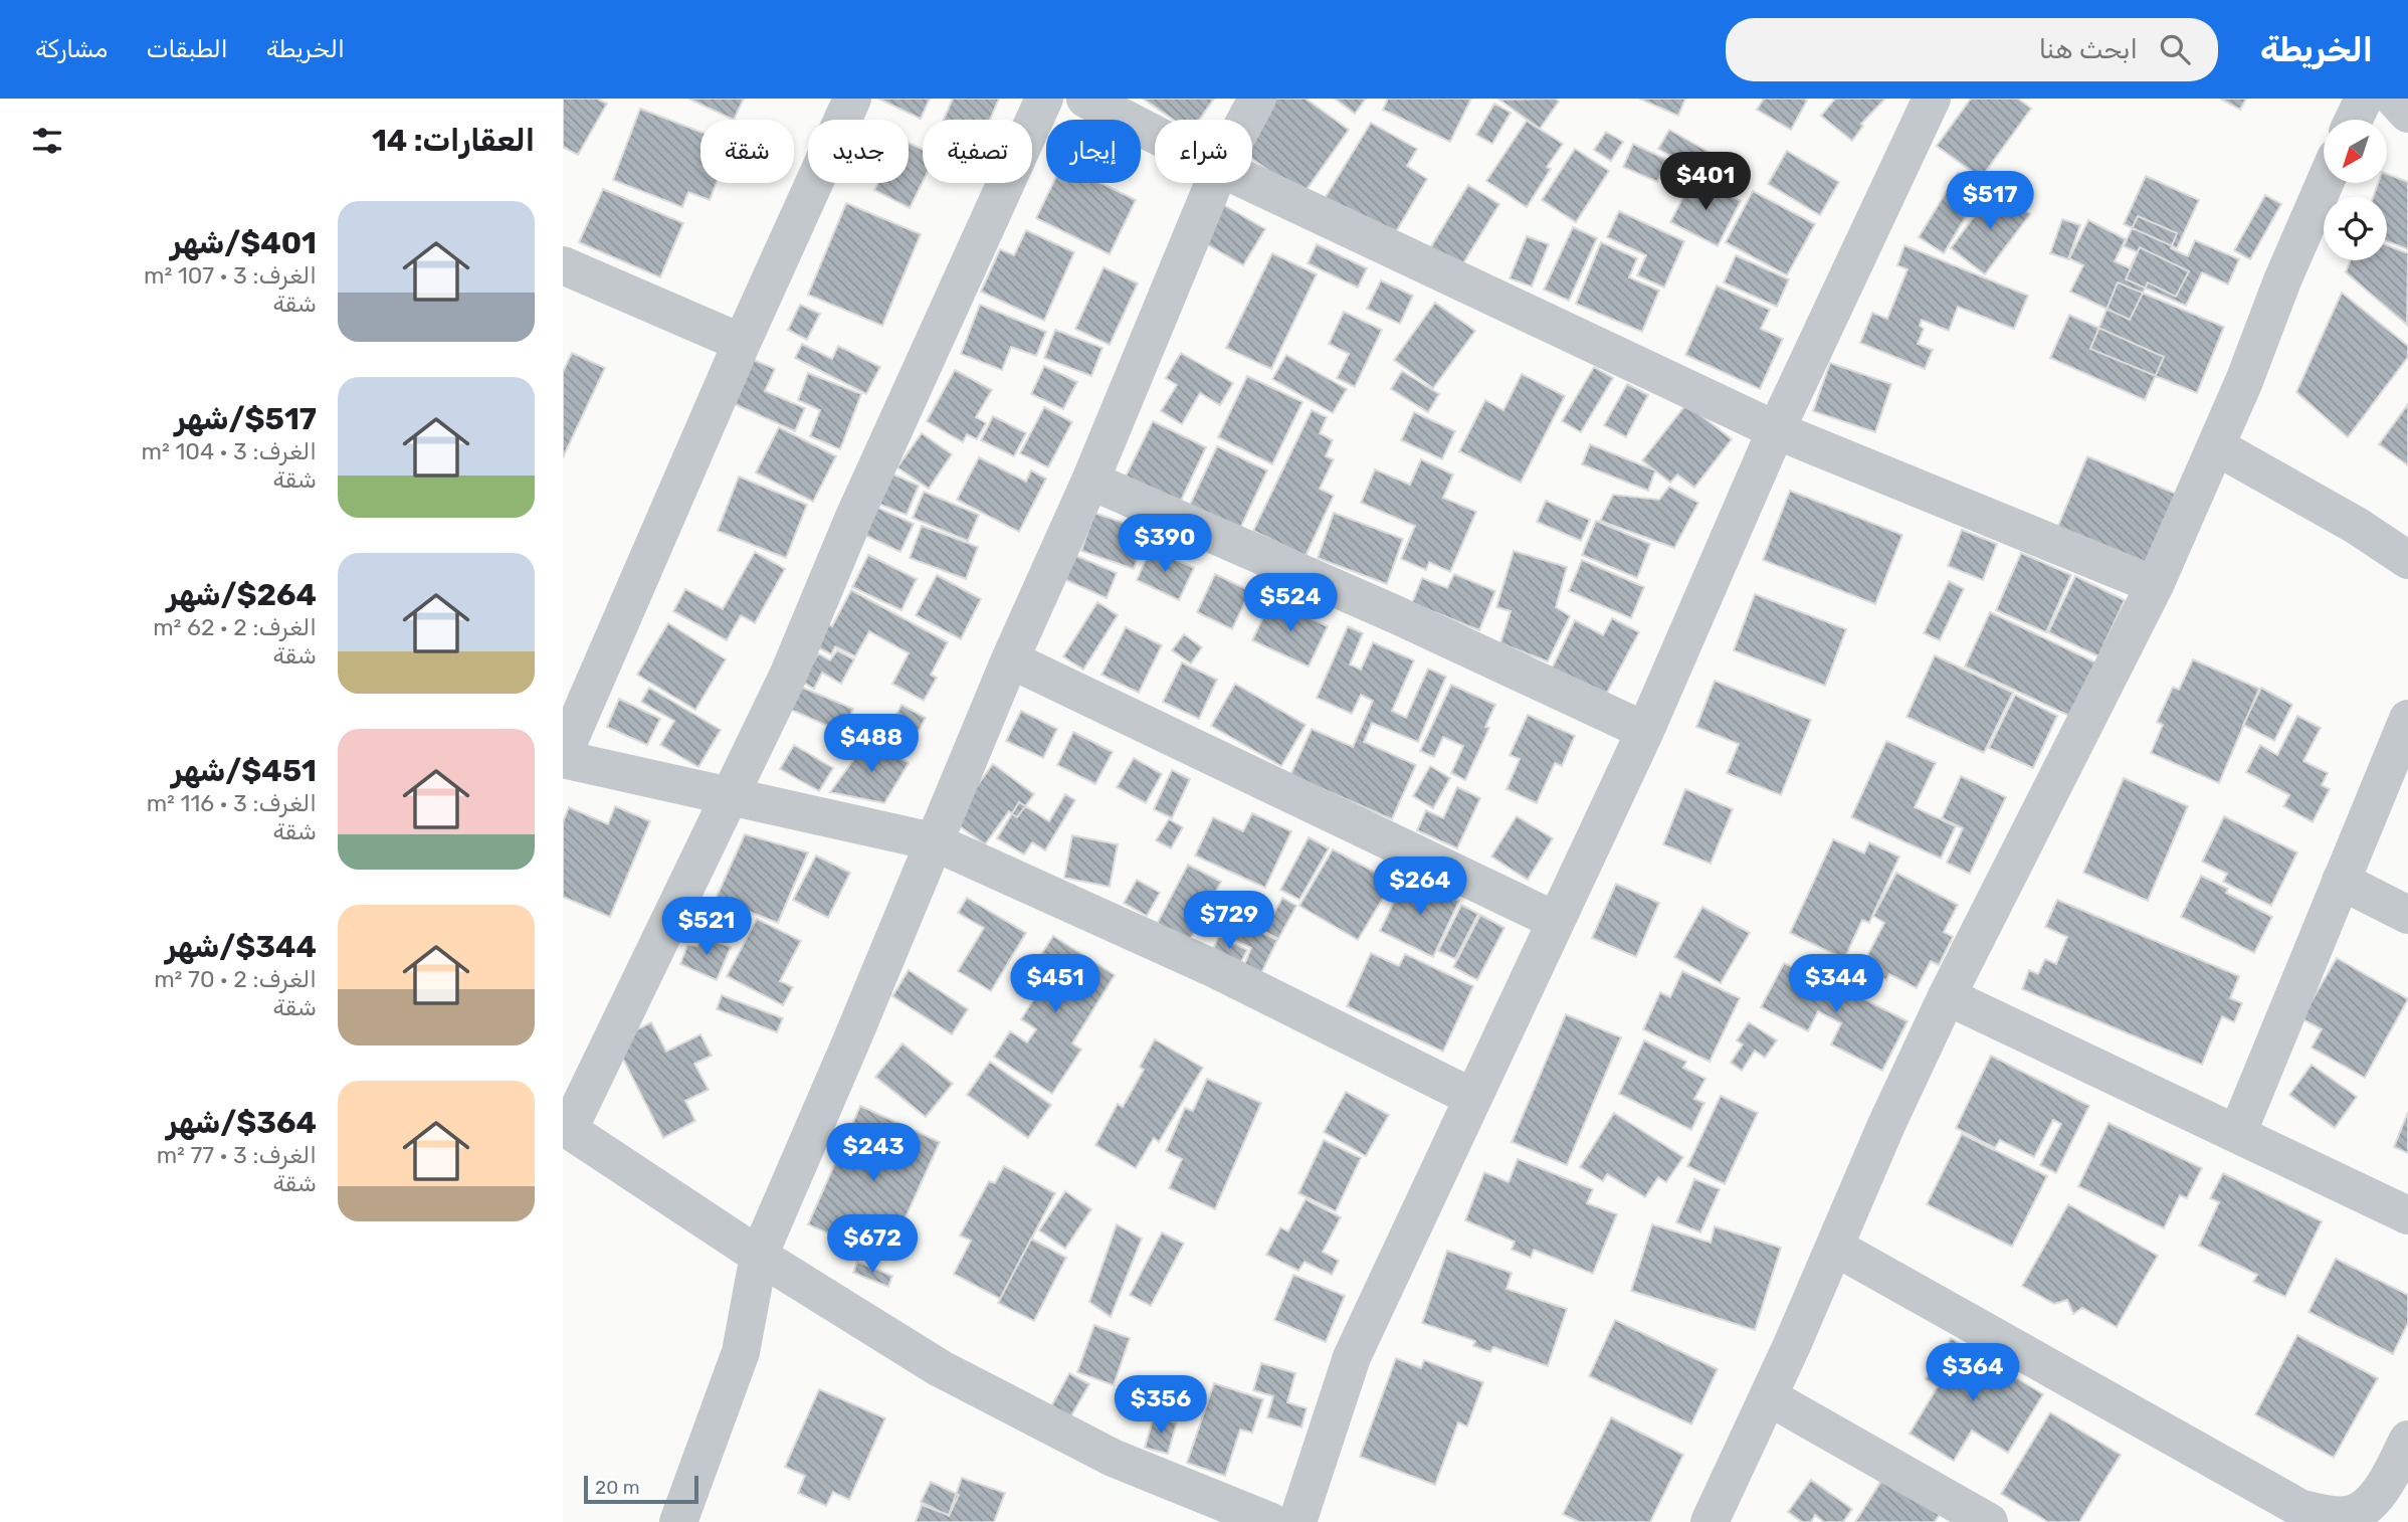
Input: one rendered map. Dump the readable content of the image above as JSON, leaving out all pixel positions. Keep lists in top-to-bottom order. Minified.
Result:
{"scale_bar":"20 m","north":"bottom left","page":{"header":"الخريطة","search":"ابحث هنا","nav":["الخريطة","الطبقات","مشاركة"],"heading":"العقارات: 14","chip":["شراء","إيجار","تصفية","جديد","شقة"],"price":["$401","$517","$390","$524","$488","$264","$729","$521","$451","$344","$243","$672","$364","$356"],"list":[{"name":"$401/شهر","note":"الغرف: 3 · 107 m² · شقة"},{"name":"$517/شهر","note":"الغرف: 3 · 104 m² · شقة"},{"name":"$264/شهر","note":"الغرف: 2 · 62 m² · شقة"},{"name":"$451/شهر","note":"الغرف: 3 · 116 m² · شقة"},{"name":"$344/شهر","note":"الغرف: 2 · 70 m² · شقة"},{"name":"$364/شهر","note":"الغرف: 3 · 77 m² · شقة"}],"scale":"20 m"}}
